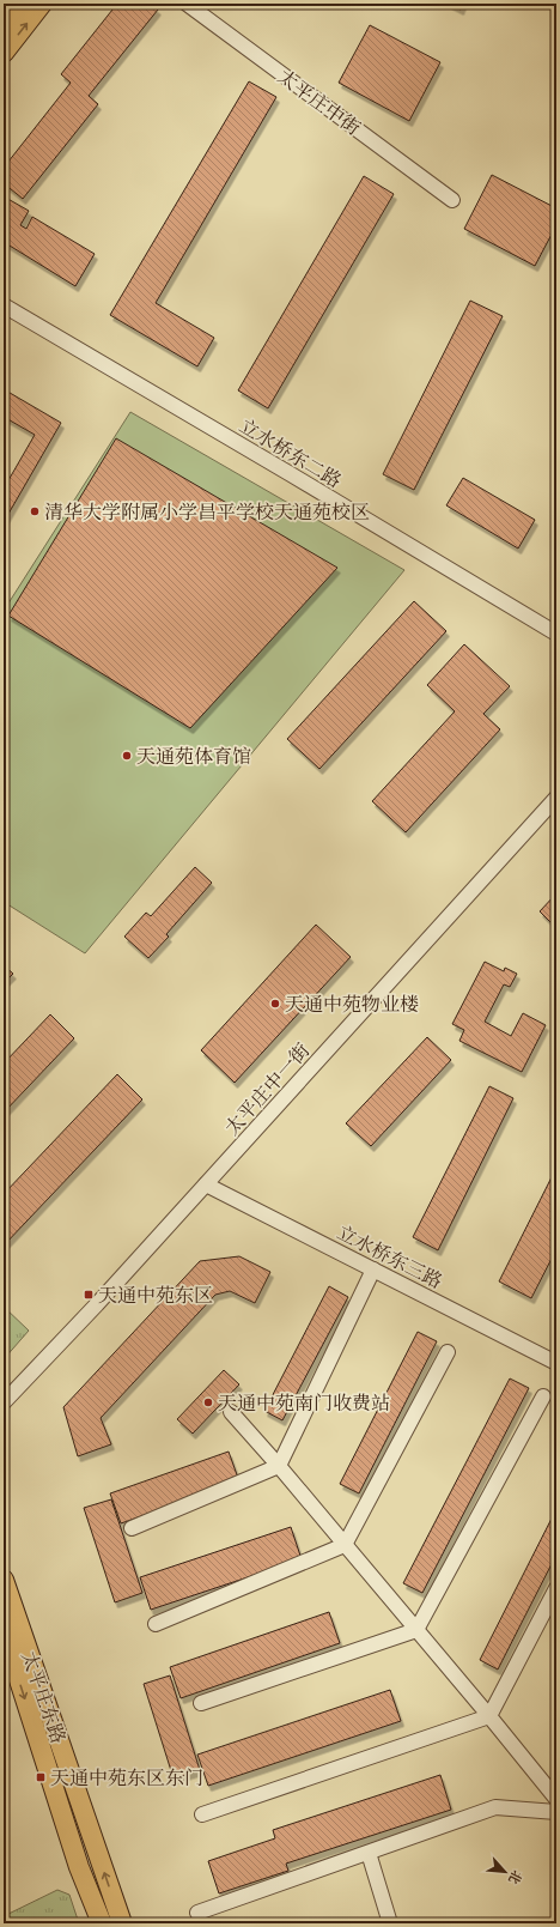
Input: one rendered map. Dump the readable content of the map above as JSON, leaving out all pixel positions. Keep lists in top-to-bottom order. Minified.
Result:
{"streets":{"main road":["太平庄东路"],"street":["太平庄中街","立水桥东二路","太平庄中一街","立水桥东三路"]},"crossings":[["太平庄中一街","立水桥东三路"]],"places":{"other":["清华大学附属小学昌平学校天通苑校区","天通苑体育馆","天通中苑物业楼","天通中苑南门收费站"],"transit":["天通中苑东区","天通中苑东区东门"]},"north":"bottom right"}
